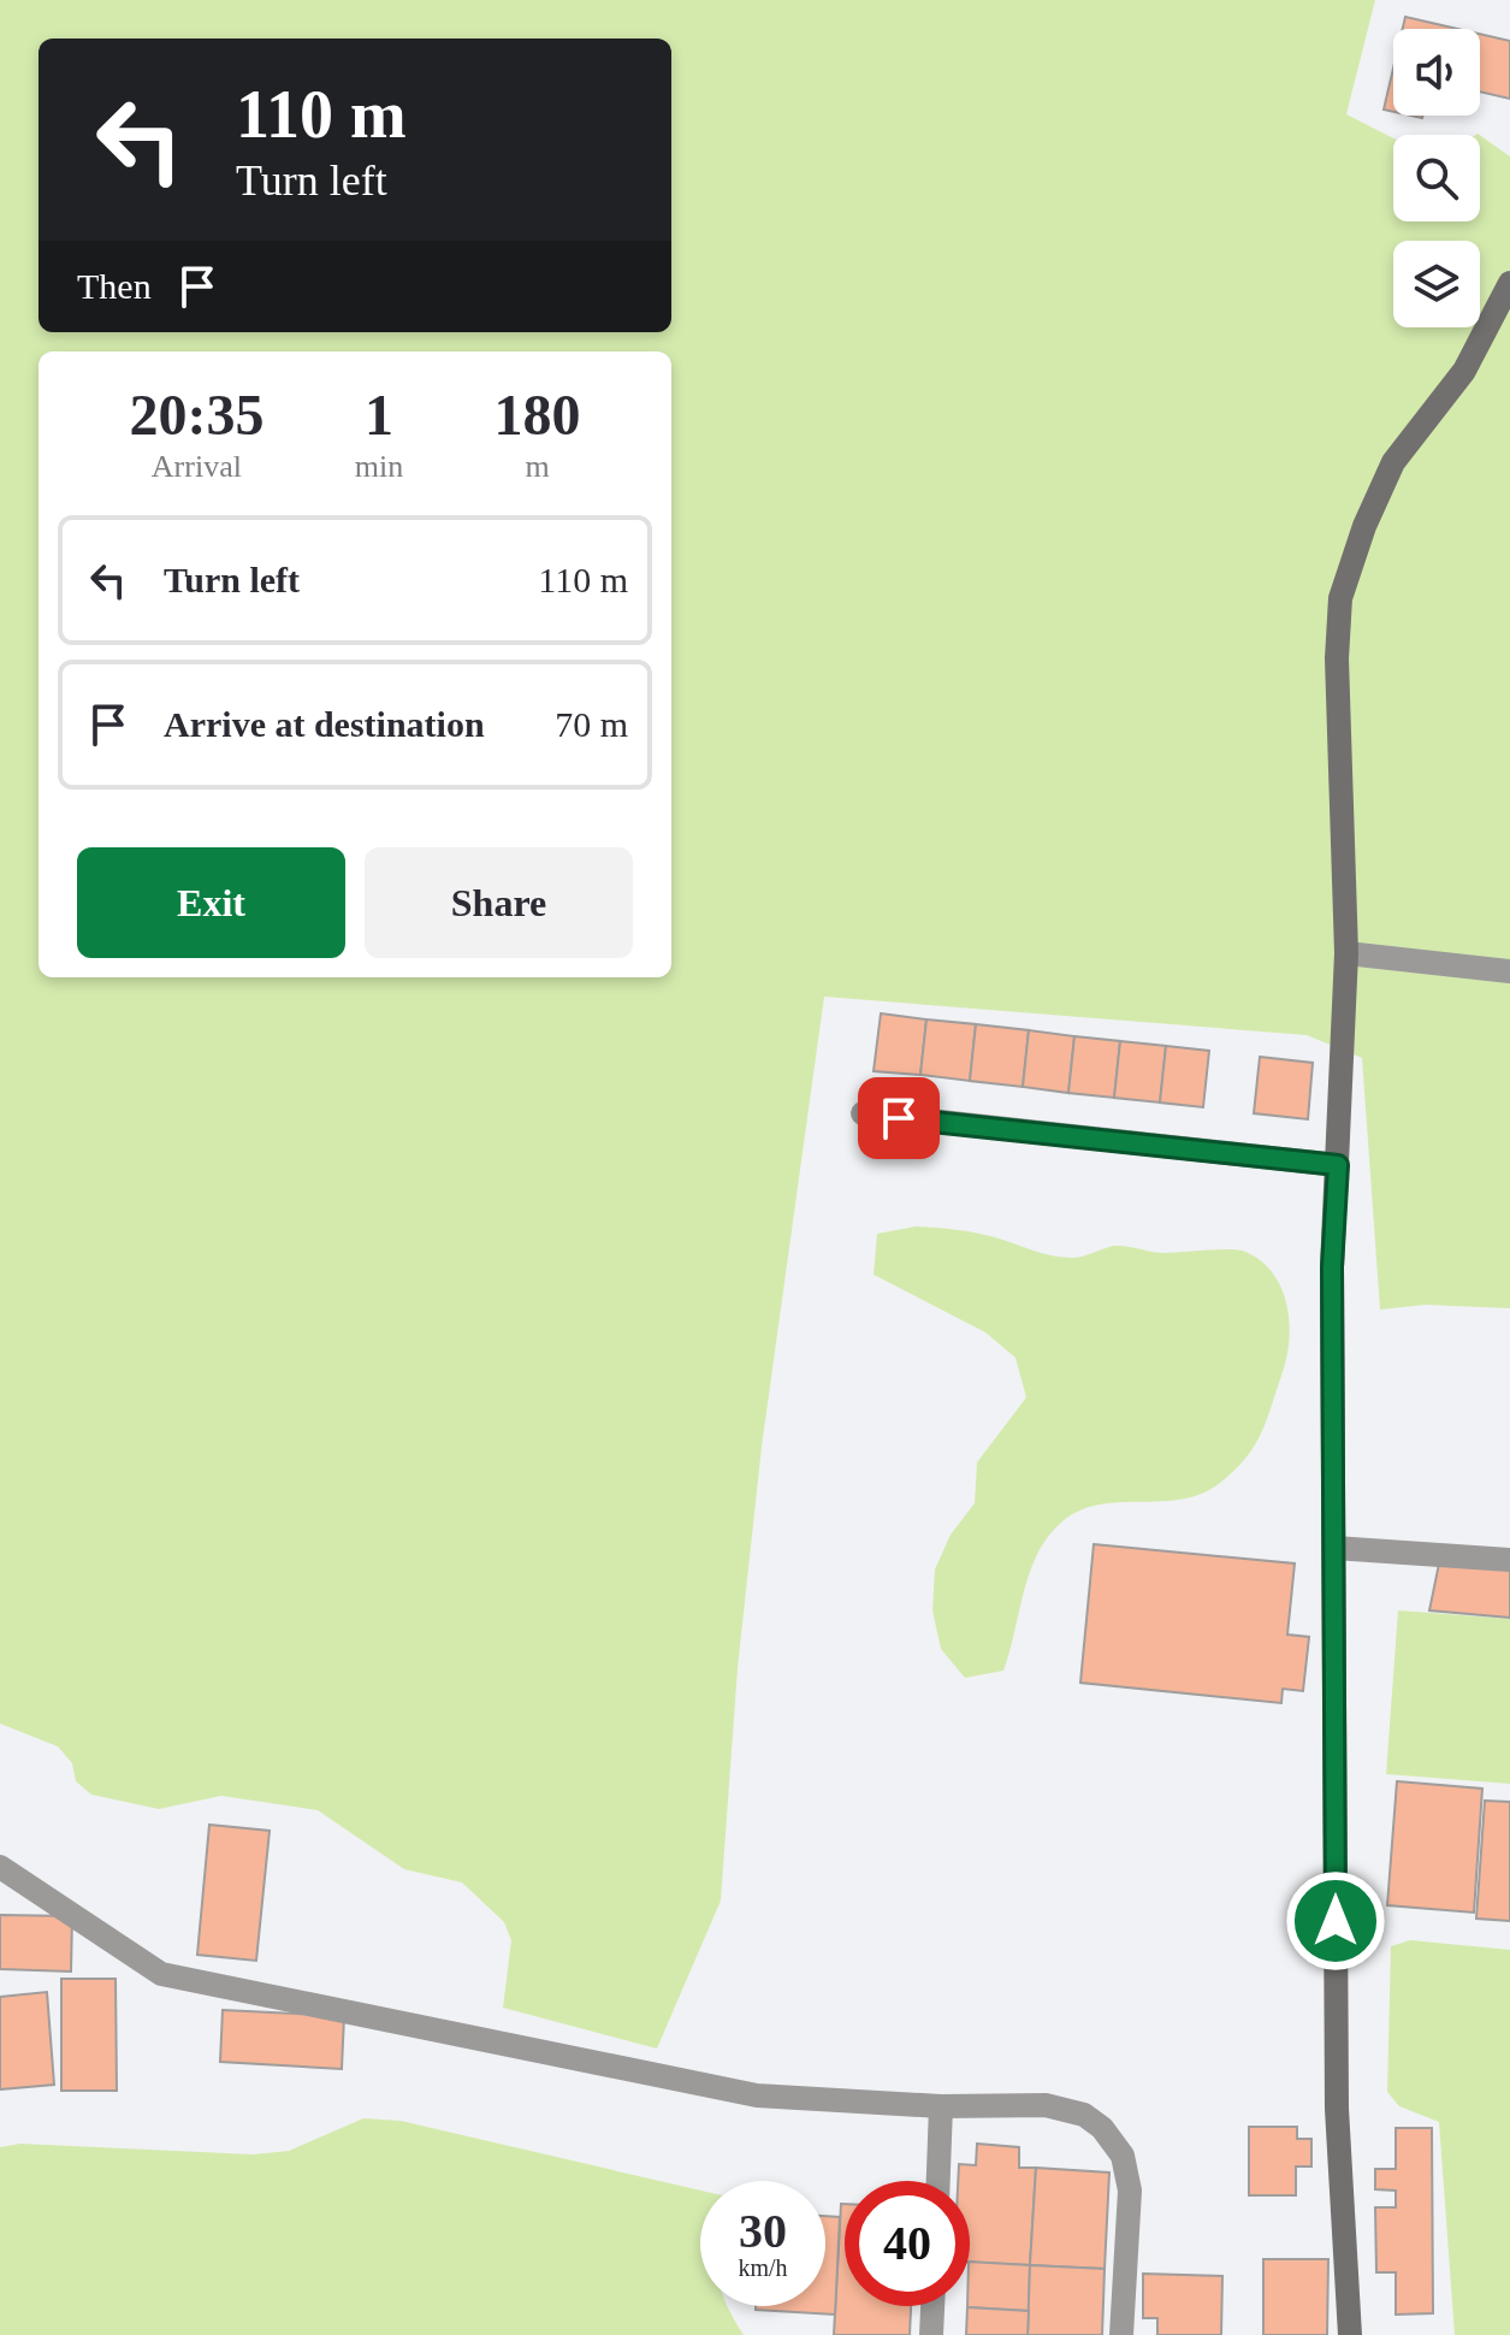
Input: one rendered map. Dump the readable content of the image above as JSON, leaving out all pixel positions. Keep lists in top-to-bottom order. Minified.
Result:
{"page":{"turn":["110 m","Turn left"],"then":"Then","eta":["20:35","Arrival","1","min","180","m"],"list":[{"name":"Turn left","value":"110 m"},{"name":"Arrive at destination","value":"70 m"}],"buttons":["Exit","Share"],"speed":"30 km/h","limit":"40"}}
